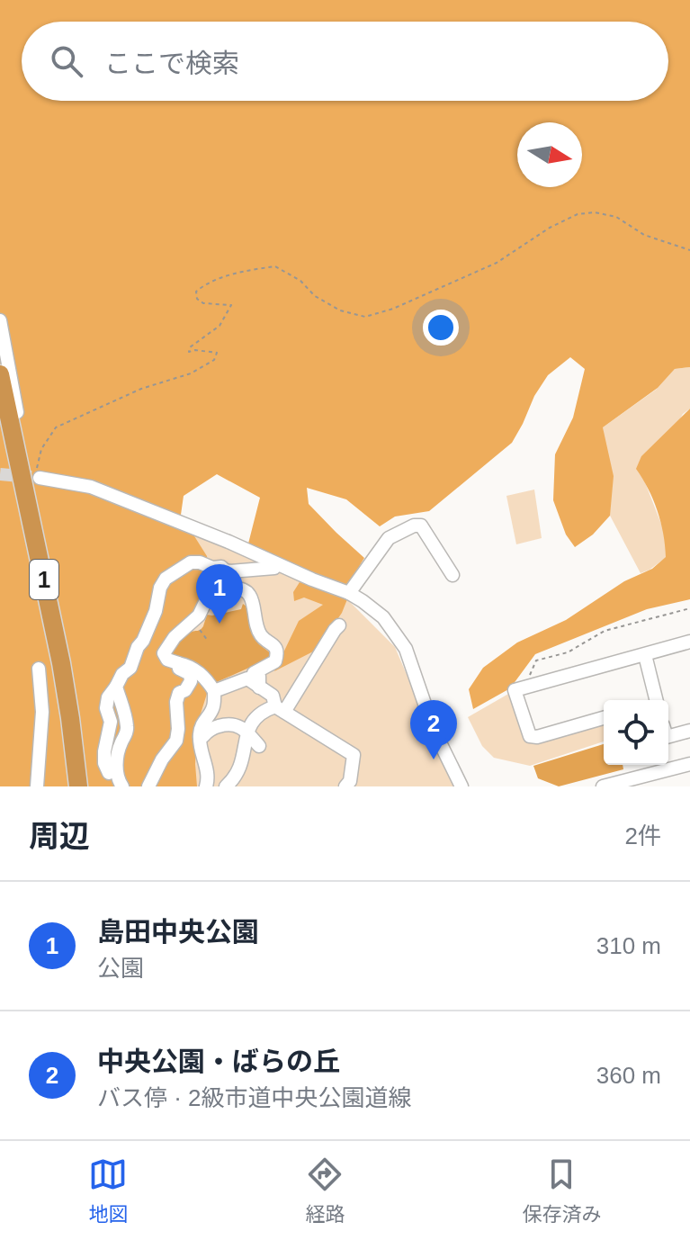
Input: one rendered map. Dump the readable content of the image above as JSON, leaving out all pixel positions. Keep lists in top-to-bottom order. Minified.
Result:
{"streets":{"highway":["1"]},"north":"right","page":{"search":"ここで検索","pins":["1","2"],"heading":["周辺","2件"],"list":[{"mark":"1","name":"島田中央公園","note":"公園","value":"310 m"},{"mark":"2","name":"中央公園・ばらの丘","note":"バス停 · 2級市道中央公園道線","value":"360 m"}],"nav":["地図","経路","保存済み"]}}
